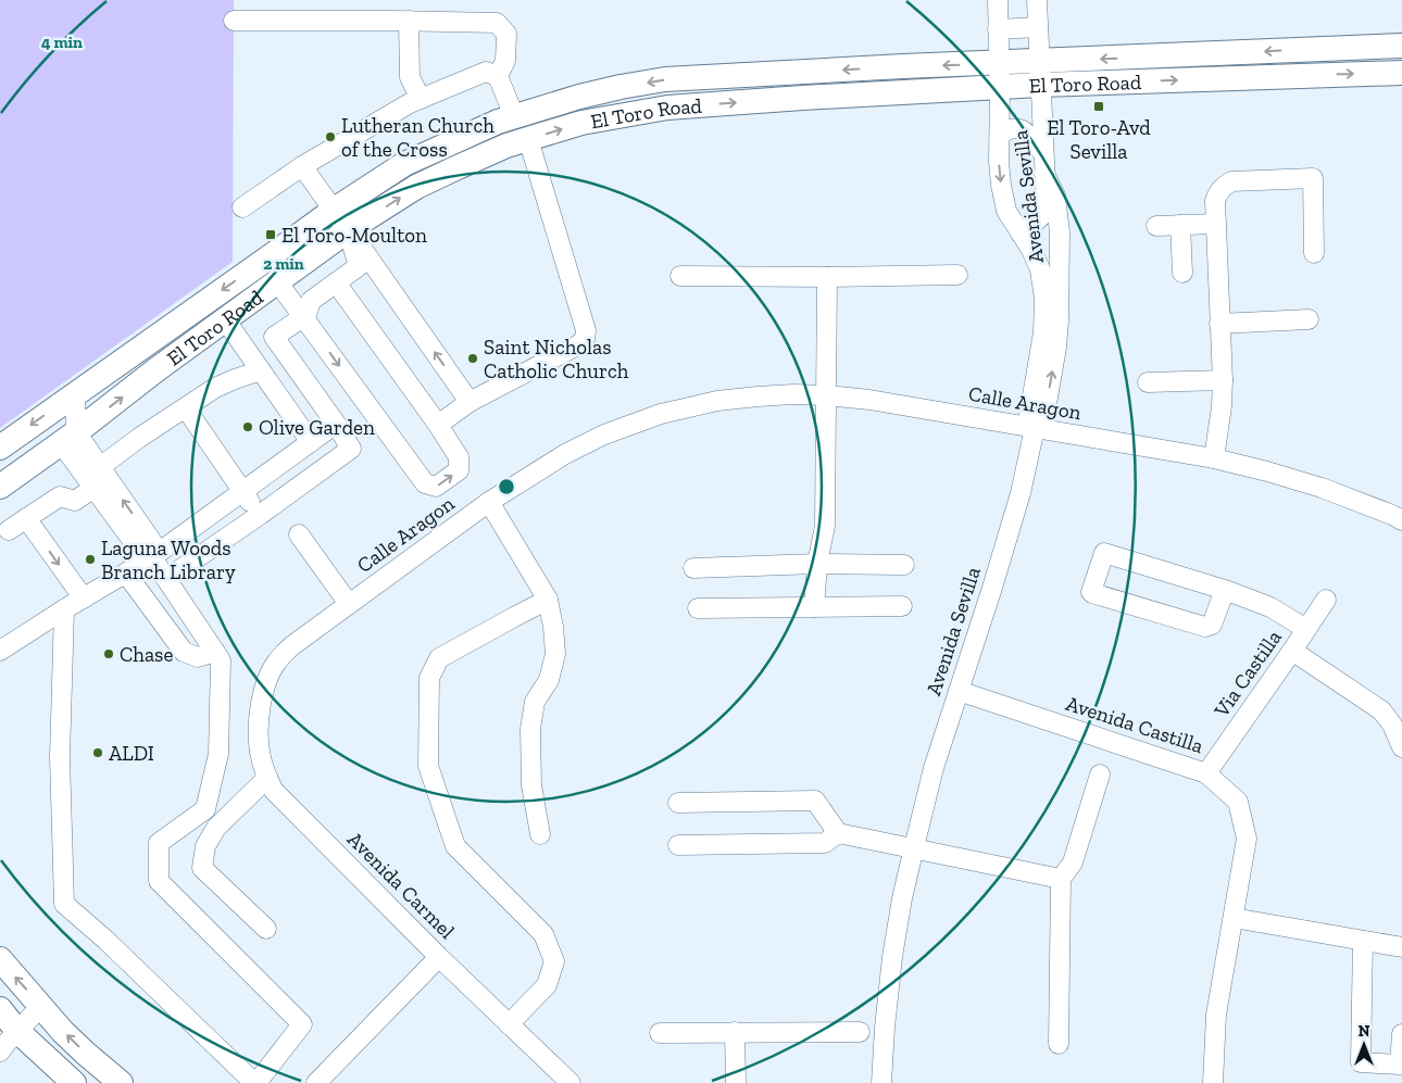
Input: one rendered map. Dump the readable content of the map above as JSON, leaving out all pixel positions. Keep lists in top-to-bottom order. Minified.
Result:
{"streets":{"main road":["El Toro Road"],"street":["Avenida Sevilla","Calle Aragon","Via Castilla","Avenida Castilla","Avenida Carmel"]},"crossings":[["El Toro Road","Avenida Sevilla"],["Avenida Sevilla","Calle Aragon"],["Avenida Sevilla","Avenida Castilla"],["Calle Aragon","Avenida Carmel"],["Via Castilla","Avenida Castilla"]],"places":{"transit":["El Toro-Avd Sevilla","El Toro-Moulton"],"other":["Lutheran Church of the Cross","Saint Nicholas Catholic Church","Olive Garden","Laguna Woods Branch Library","Chase","ALDI"]},"north":"top","rings":["4 min","2 min"]}
